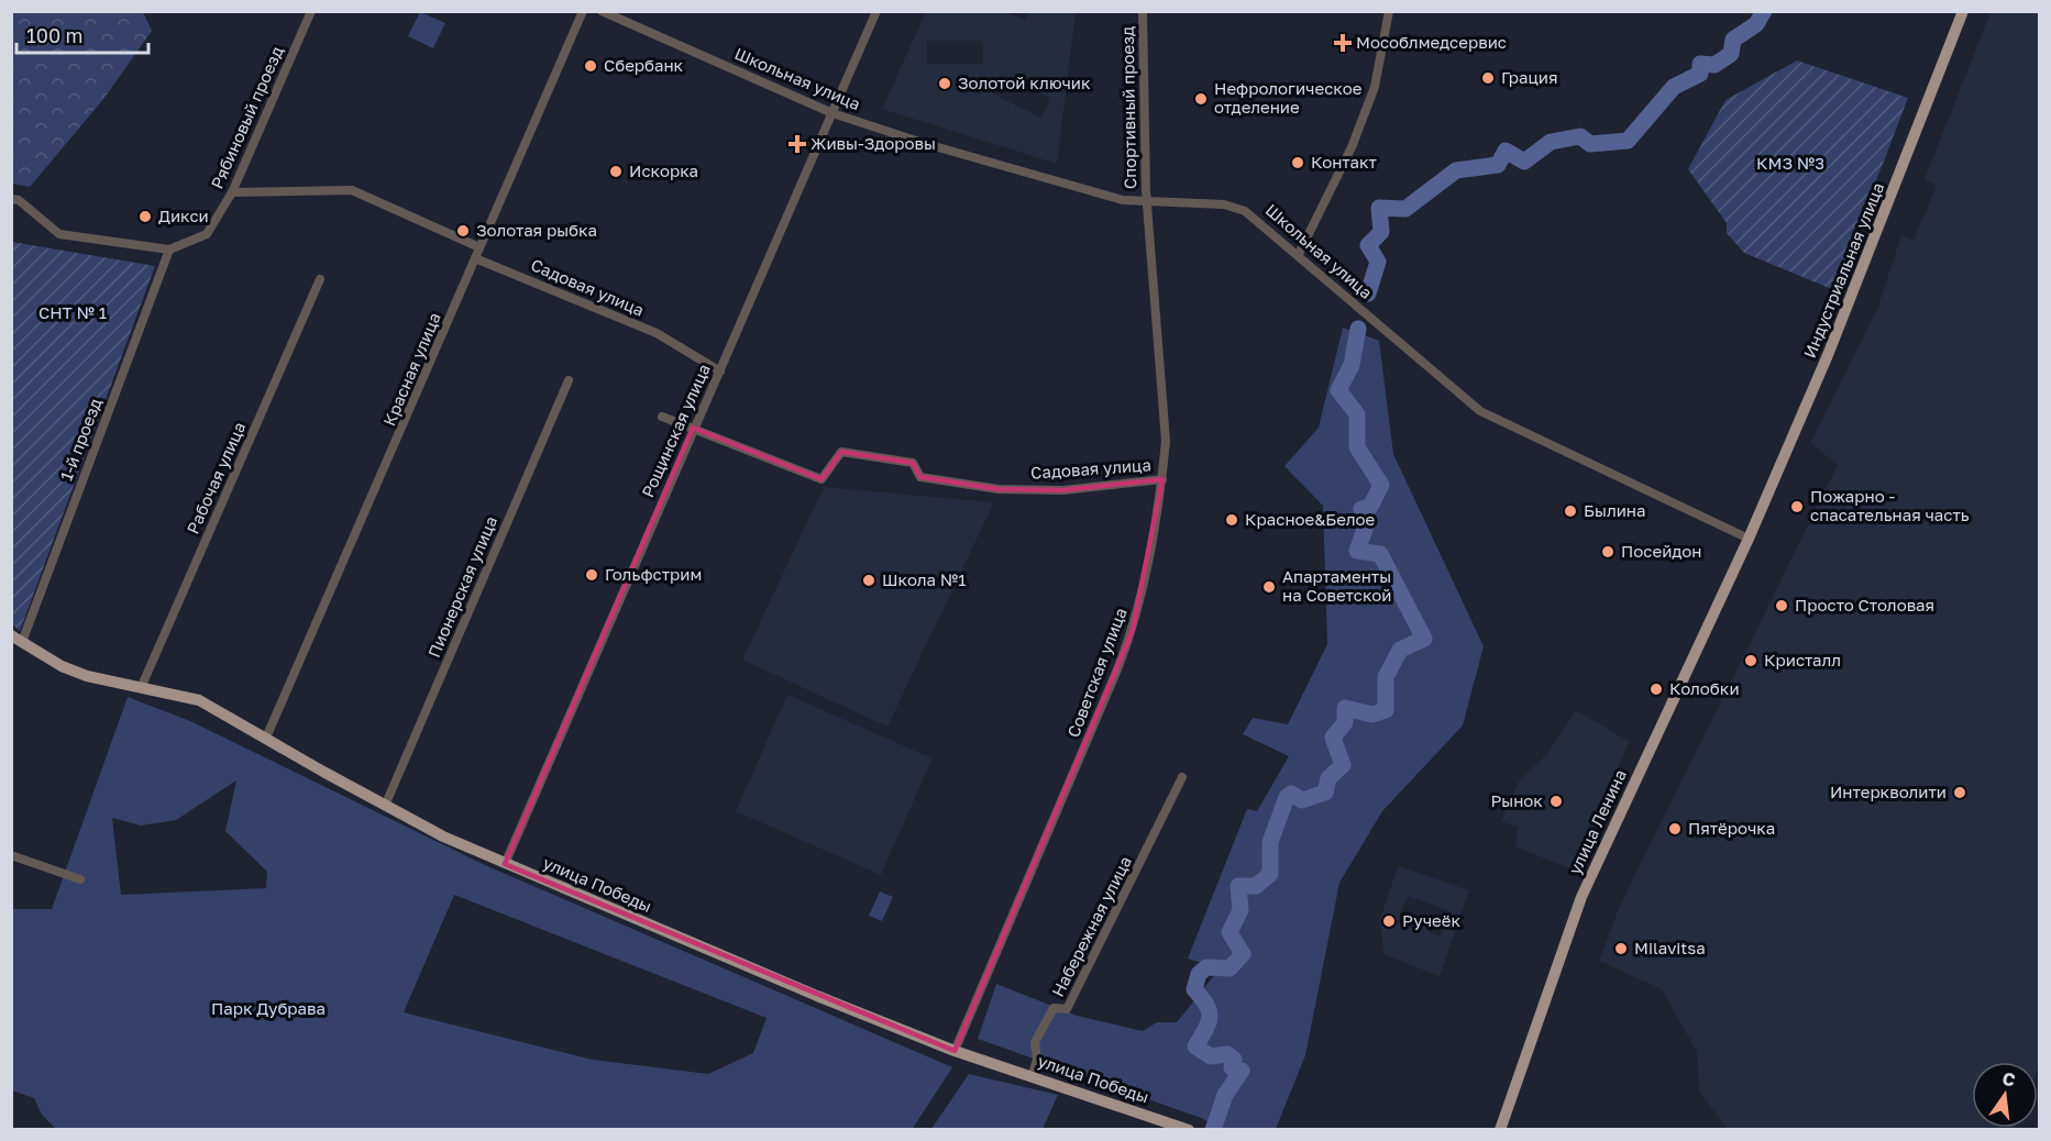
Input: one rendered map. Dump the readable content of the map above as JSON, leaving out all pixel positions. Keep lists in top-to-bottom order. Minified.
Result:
{"streets":{"main road":["Индустриальная улица","улица Ленина","улица Победы"],"street":["Школьная улица","Спортивный проезд","Рябиновый проезд","Садовая улица","Красная улица","Рощинская улица","1-й проезд","Рабочая улица","Пионерская улица","Советская улица","Набережная улица"]},"crossings":[["Школьная улица","Спортивный проезд"],["Школьная улица","Индустриальная улица"],["Школьная улица","Рощинская улица"],["Школьная улица","Советская улица"],["Школьная улица","улица Ленина"],["Спортивный проезд","Советская улица"],["Рябиновый проезд","1-й проезд"],["Индустриальная улица","улица Ленина"],["Садовая улица","Красная улица"],["Садовая улица","Рощинская улица"],["Садовая улица","Советская улица"],["Красная улица","улица Победы"],["Рощинская улица","улица Победы"],["1-й проезд","улица Победы"],["Рабочая улица","улица Победы"],["Пионерская улица","улица Победы"],["Советская улица","улица Победы"],["улица Победы","Набережная улица"]],"parks":["КМЗ №3","СНТ № 1","Парк Дубрава"],"places":{"health":["Мособлмедсервис","Живы-Здоровы"],"other":["Сбербанк","Грация","Золотой ключик","Нефрологическое отделение","Контакт","Искорка","Дикси","Золотая рыбка","Пожарно - спасательная часть","Былина","Красное&Белое","Посейдон","Гольфстрим","Школа №1","Апартаменты на Советской","Просто Столовая","Кристалл","Колобки","Интеркволити","Рынок","Пятёрочка","Ручеёк","Milavitsa"]},"scale_bar":"100 m","north":"top"}
